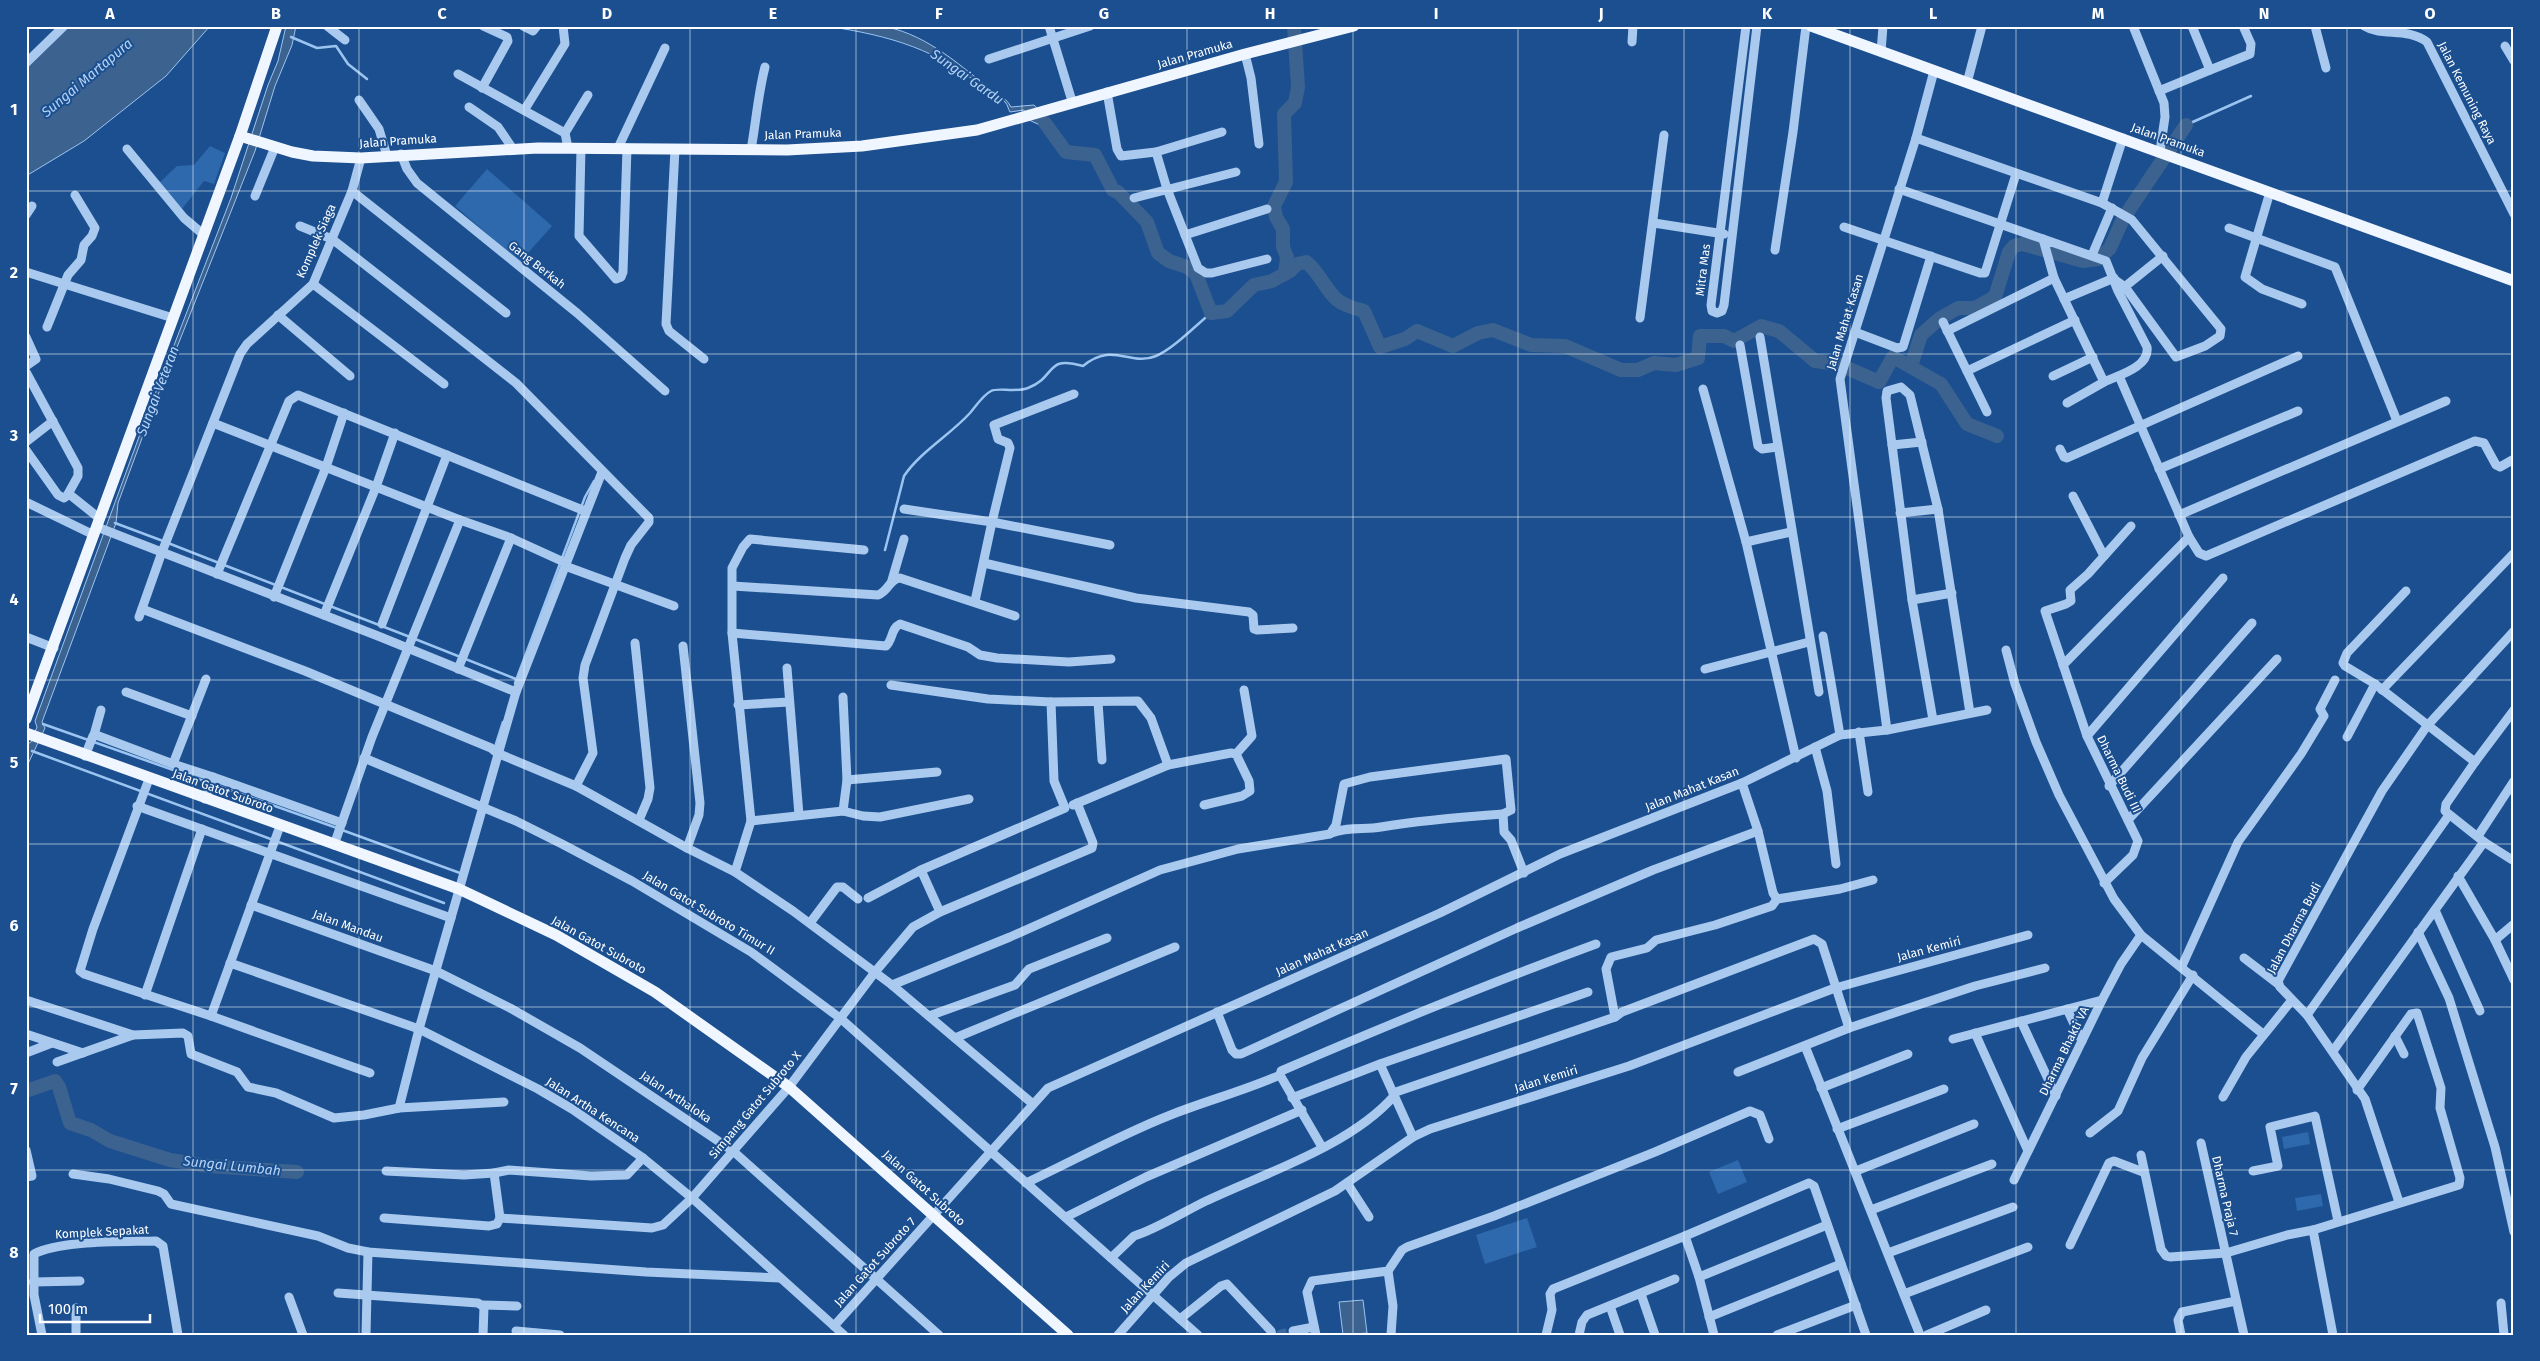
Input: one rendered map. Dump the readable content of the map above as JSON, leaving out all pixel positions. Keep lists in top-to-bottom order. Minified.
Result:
{"streets":{"main road":["Jalan Pramuka","Jalan Gatot Subroto"],"street":["Jalan Kemuning Raya","Komplek Siaga","Gang Berkah","Mitra Mas","Jalan Mahat Kasan","Dharma Budi III","Jalan Gatot Subroto Timur II","Jalan Mandau","Jalan Dharma Budi","Jalan Kemiri","Dharma Bhakti VA","Jalan Arthaloka","Simpang Gatot Subroto X","Jalan Artha Kencana","Dharma Praja 7","Komplek Sepakat","Jalan Gatot Subroto 7"]},"crossings":[["Jalan Pramuka","Komplek Siaga"],["Jalan Pramuka","Gang Berkah"],["Jalan Pramuka","Jalan Mahat Kasan"],["Jalan Mahat Kasan","Jalan Gatot Subroto"],["Jalan Mahat Kasan","Jalan Gatot Subroto Timur II"],["Jalan Mahat Kasan","Jalan Gatot Subroto 7"],["Jalan Gatot Subroto","Simpang Gatot Subroto X"],["Jalan Gatot Subroto","Jalan Gatot Subroto 7"],["Jalan Gatot Subroto Timur II","Jalan Kemiri"],["Jalan Gatot Subroto Timur II","Simpang Gatot Subroto X"],["Jalan Mandau","Jalan Arthaloka"],["Jalan Arthaloka","Simpang Gatot Subroto X"],["Jalan Arthaloka","Jalan Gatot Subroto 7"],["Simpang Gatot Subroto X","Jalan Artha Kencana"],["Jalan Artha Kencana","Jalan Gatot Subroto 7"]],"water":["Sungai Gardu","Sungai Martapura","Sungai Veteran","Sungai Lumbah"],"scale_bar":"100 m","grid":{"columns":["A","B","C","D","E","F","G","H","I","J","K","L","M","N","O"],"rows":["1","2","3","4","5","6","7","8"]}}
